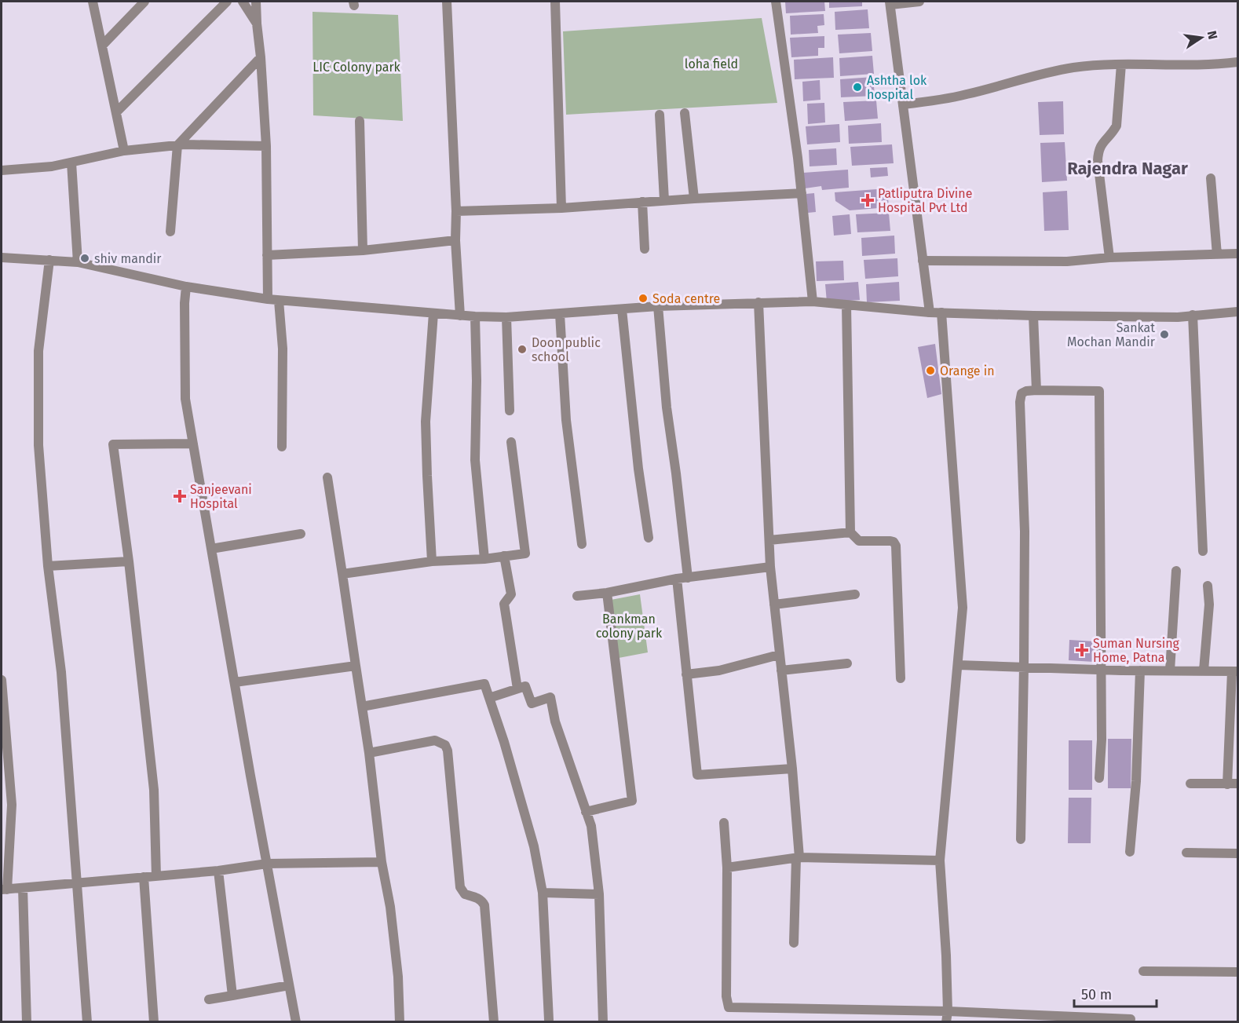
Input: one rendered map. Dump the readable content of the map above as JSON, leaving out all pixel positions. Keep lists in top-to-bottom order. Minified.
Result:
{"districts":["Rajendra Nagar"],"parks":["loha field","LIC Colony park","Bankman colony park"],"places":{"other":["Ashtha lok hospital","shiv mandir","Soda centre","Sankat Mochan Mandir","Doon public school","Orange in"],"health":["Patliputra Divine Hospital Pvt Ltd","Sanjeevani Hospital","Suman Nursing Home, Patna"]},"scale_bar":"50 m","north":"right"}
